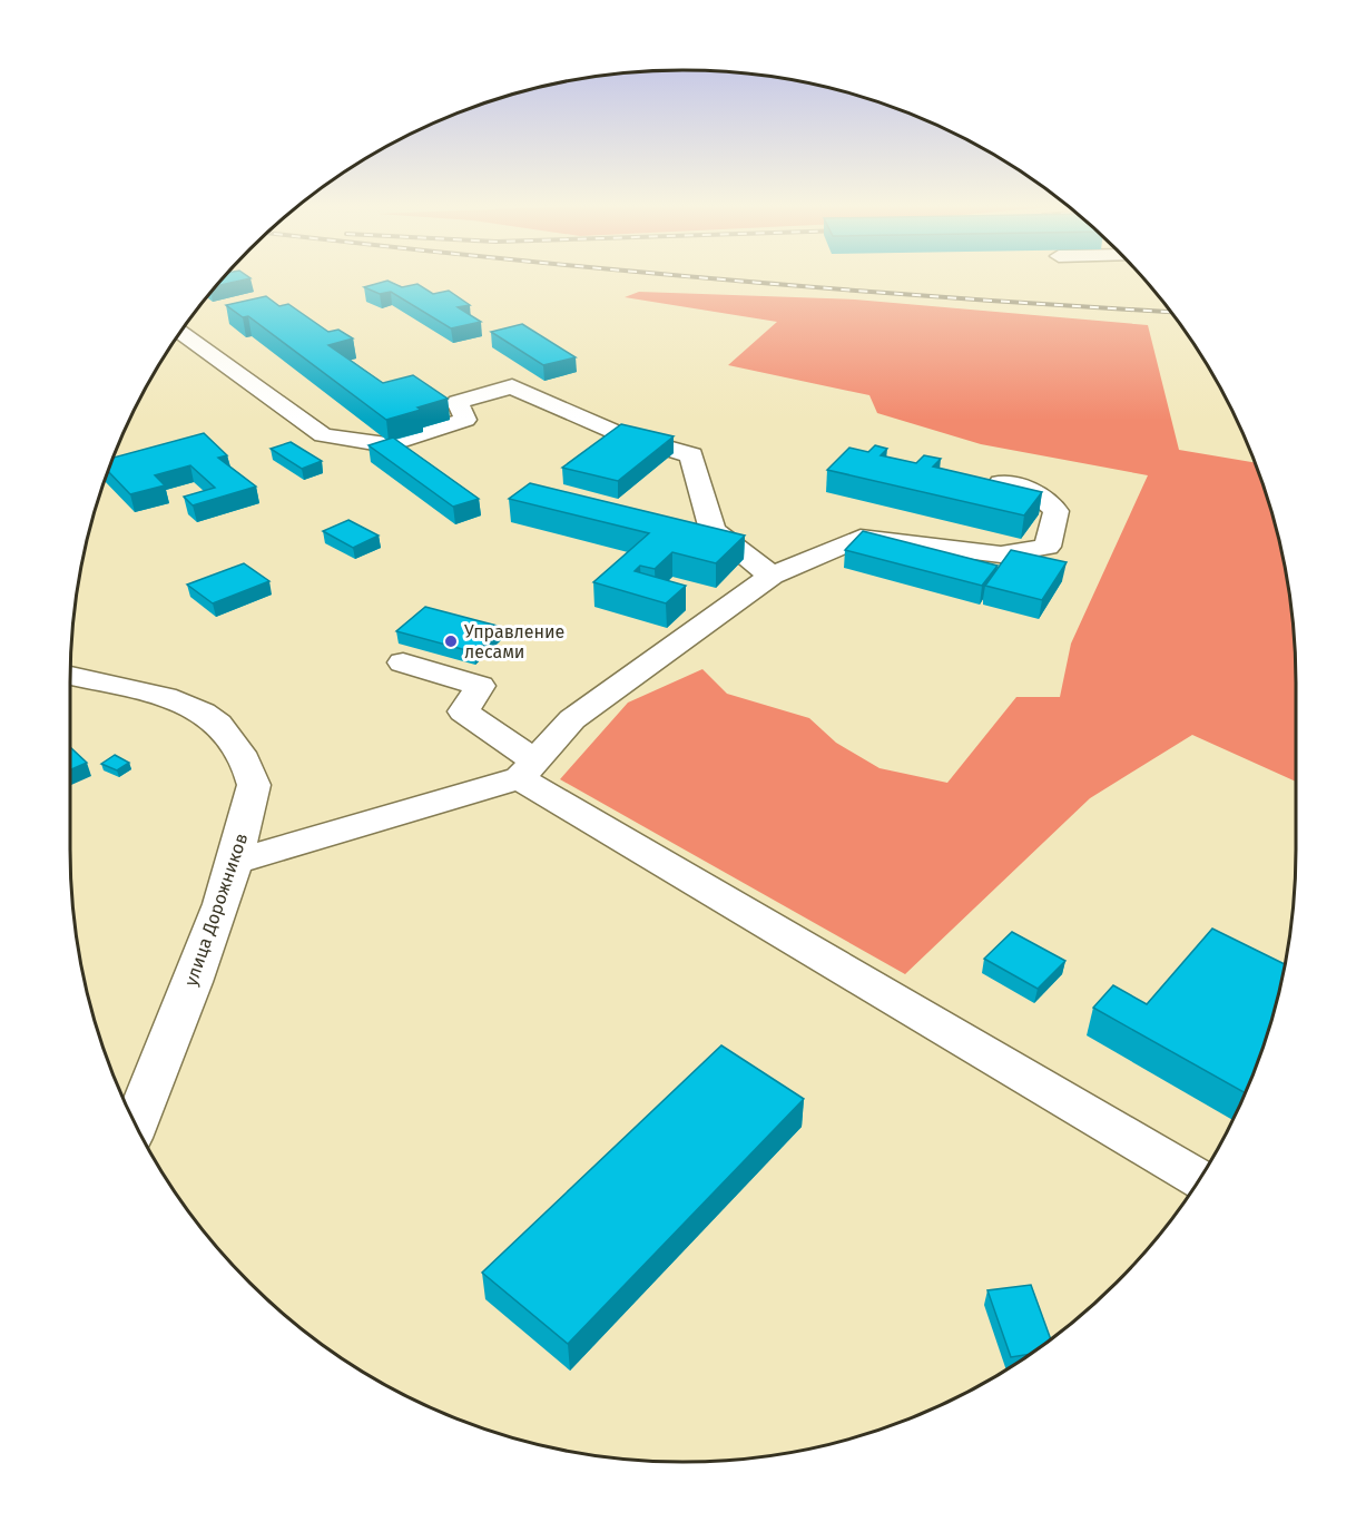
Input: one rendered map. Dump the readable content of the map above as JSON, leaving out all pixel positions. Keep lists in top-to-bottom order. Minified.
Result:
{"streets":{"street":["улица Дорожников"]},"places":["Управление лесами"]}
